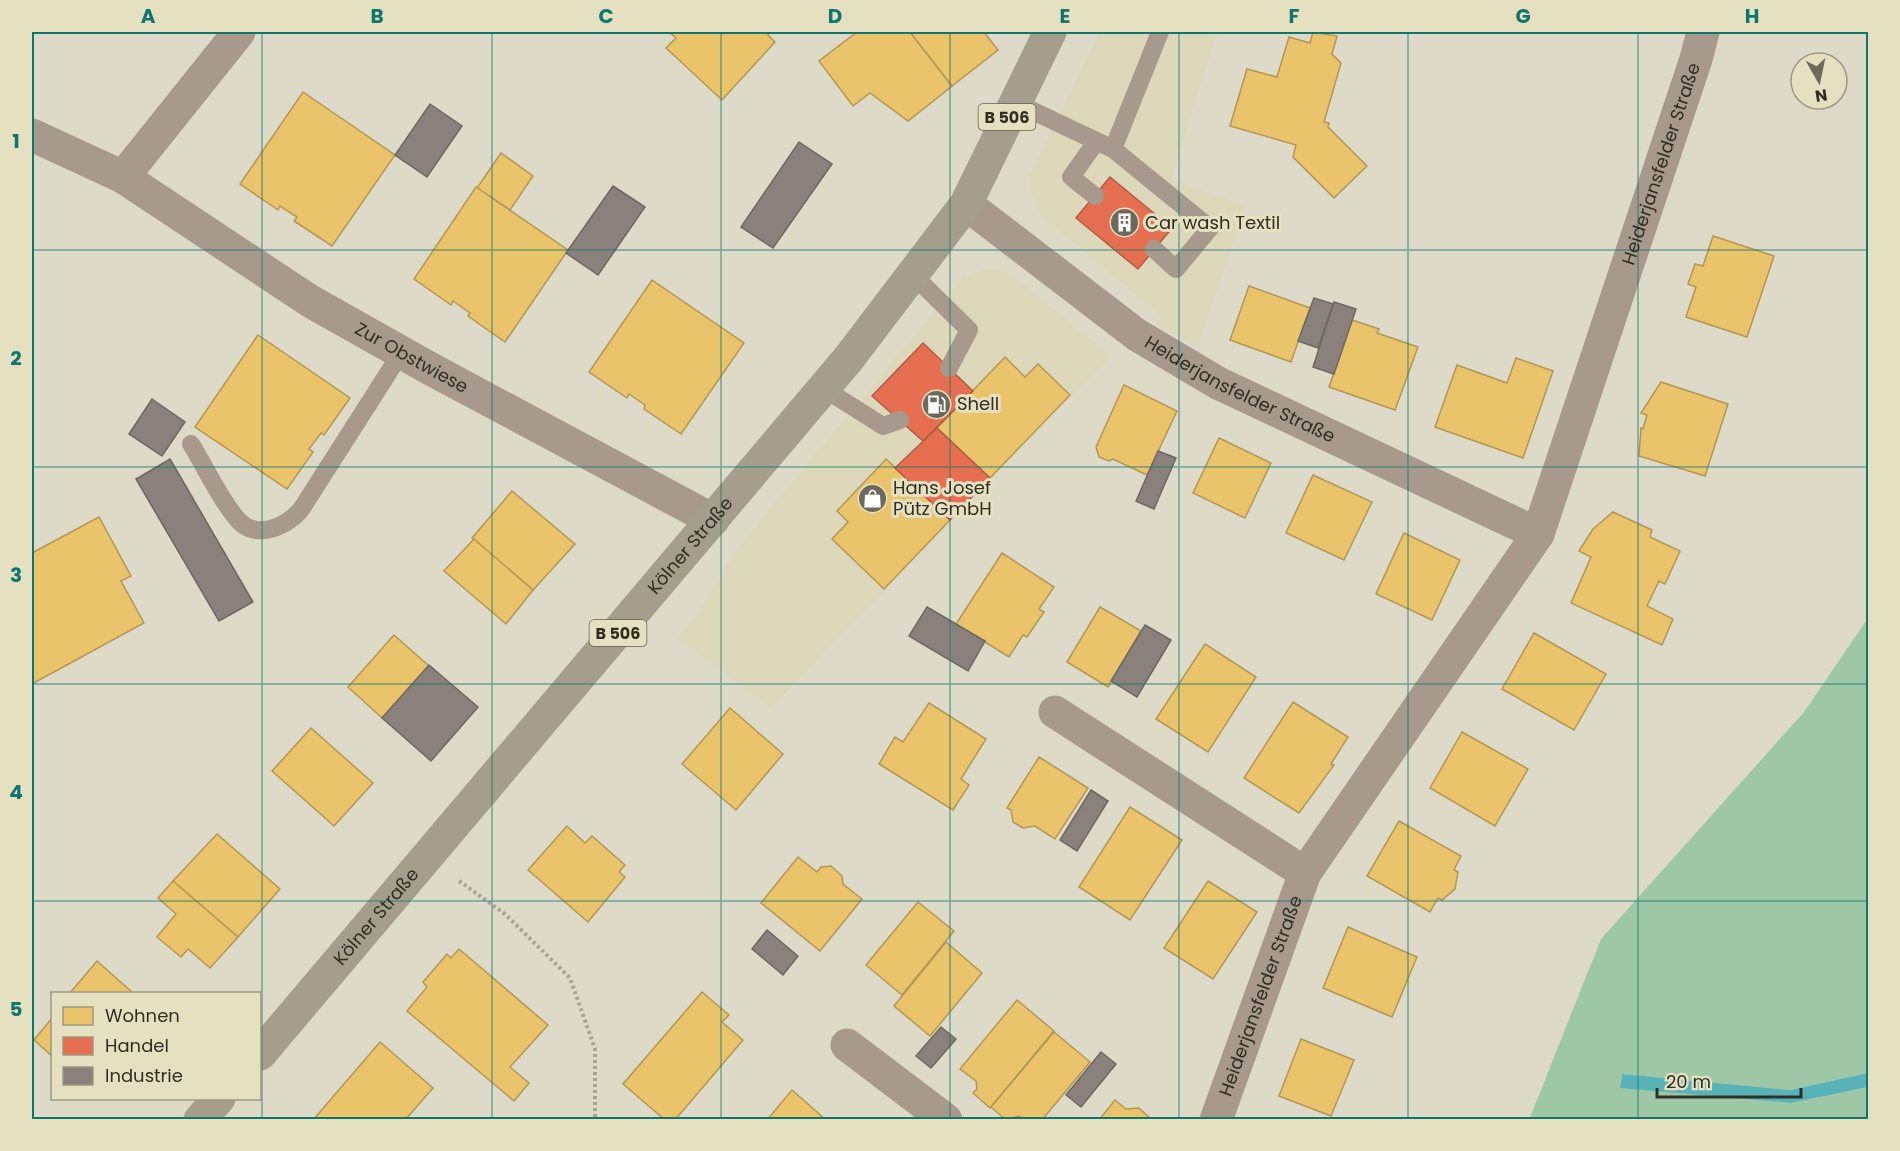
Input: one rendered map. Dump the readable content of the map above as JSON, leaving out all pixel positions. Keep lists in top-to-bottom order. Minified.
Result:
{"streets":{"main road":["B 506","Kölner Straße"],"street":["Heiderjansfelder Straße","Zur Obstwiese"]},"crossings":[["Heiderjansfelder Straße","Kölner Straße"],["Zur Obstwiese","Kölner Straße"]],"places":{"building":["Car wash Textil"],"fuel station":["Shell"],"shop":["Hans Josef Pütz GmbH"]},"legend":["Wohnen","Handel","Industrie"],"scale_bar":"20 m","north":"bottom","grid":{"columns":["A","B","C","D","E","F","G","H"],"rows":["1","2","3","4","5"]}}
